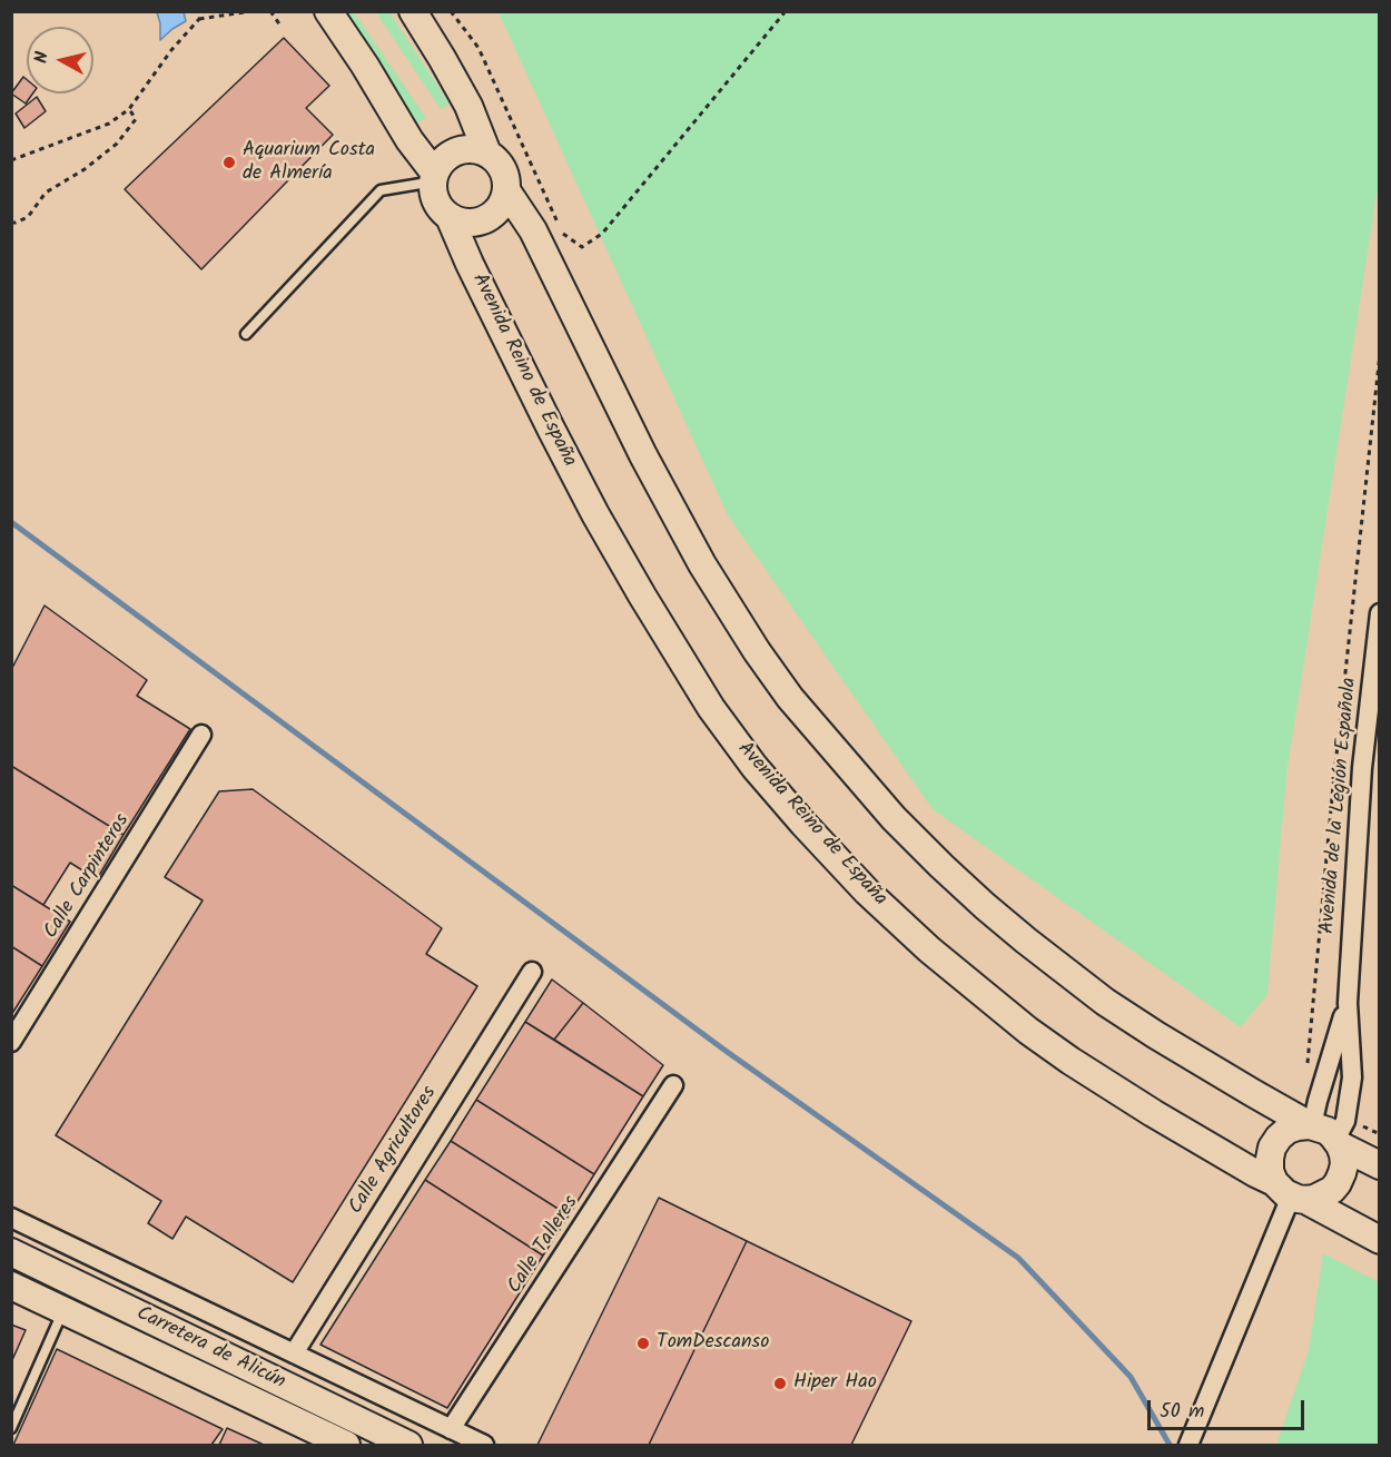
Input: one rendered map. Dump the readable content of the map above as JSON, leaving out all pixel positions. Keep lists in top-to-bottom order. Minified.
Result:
{"streets":{"street":["Avenida Reino de España","Avenida de la Legión Española","Calle Carpinteros","Calle Agricultores","Calle Talleres","Carretera de Alicún"]},"crossings":[["Avenida Reino de España","Avenida de la Legión Española"]],"places":["Aquarium Costa de Almería","TomDescanso","Hiper Hao"],"scale_bar":"50 m","north":"left"}
